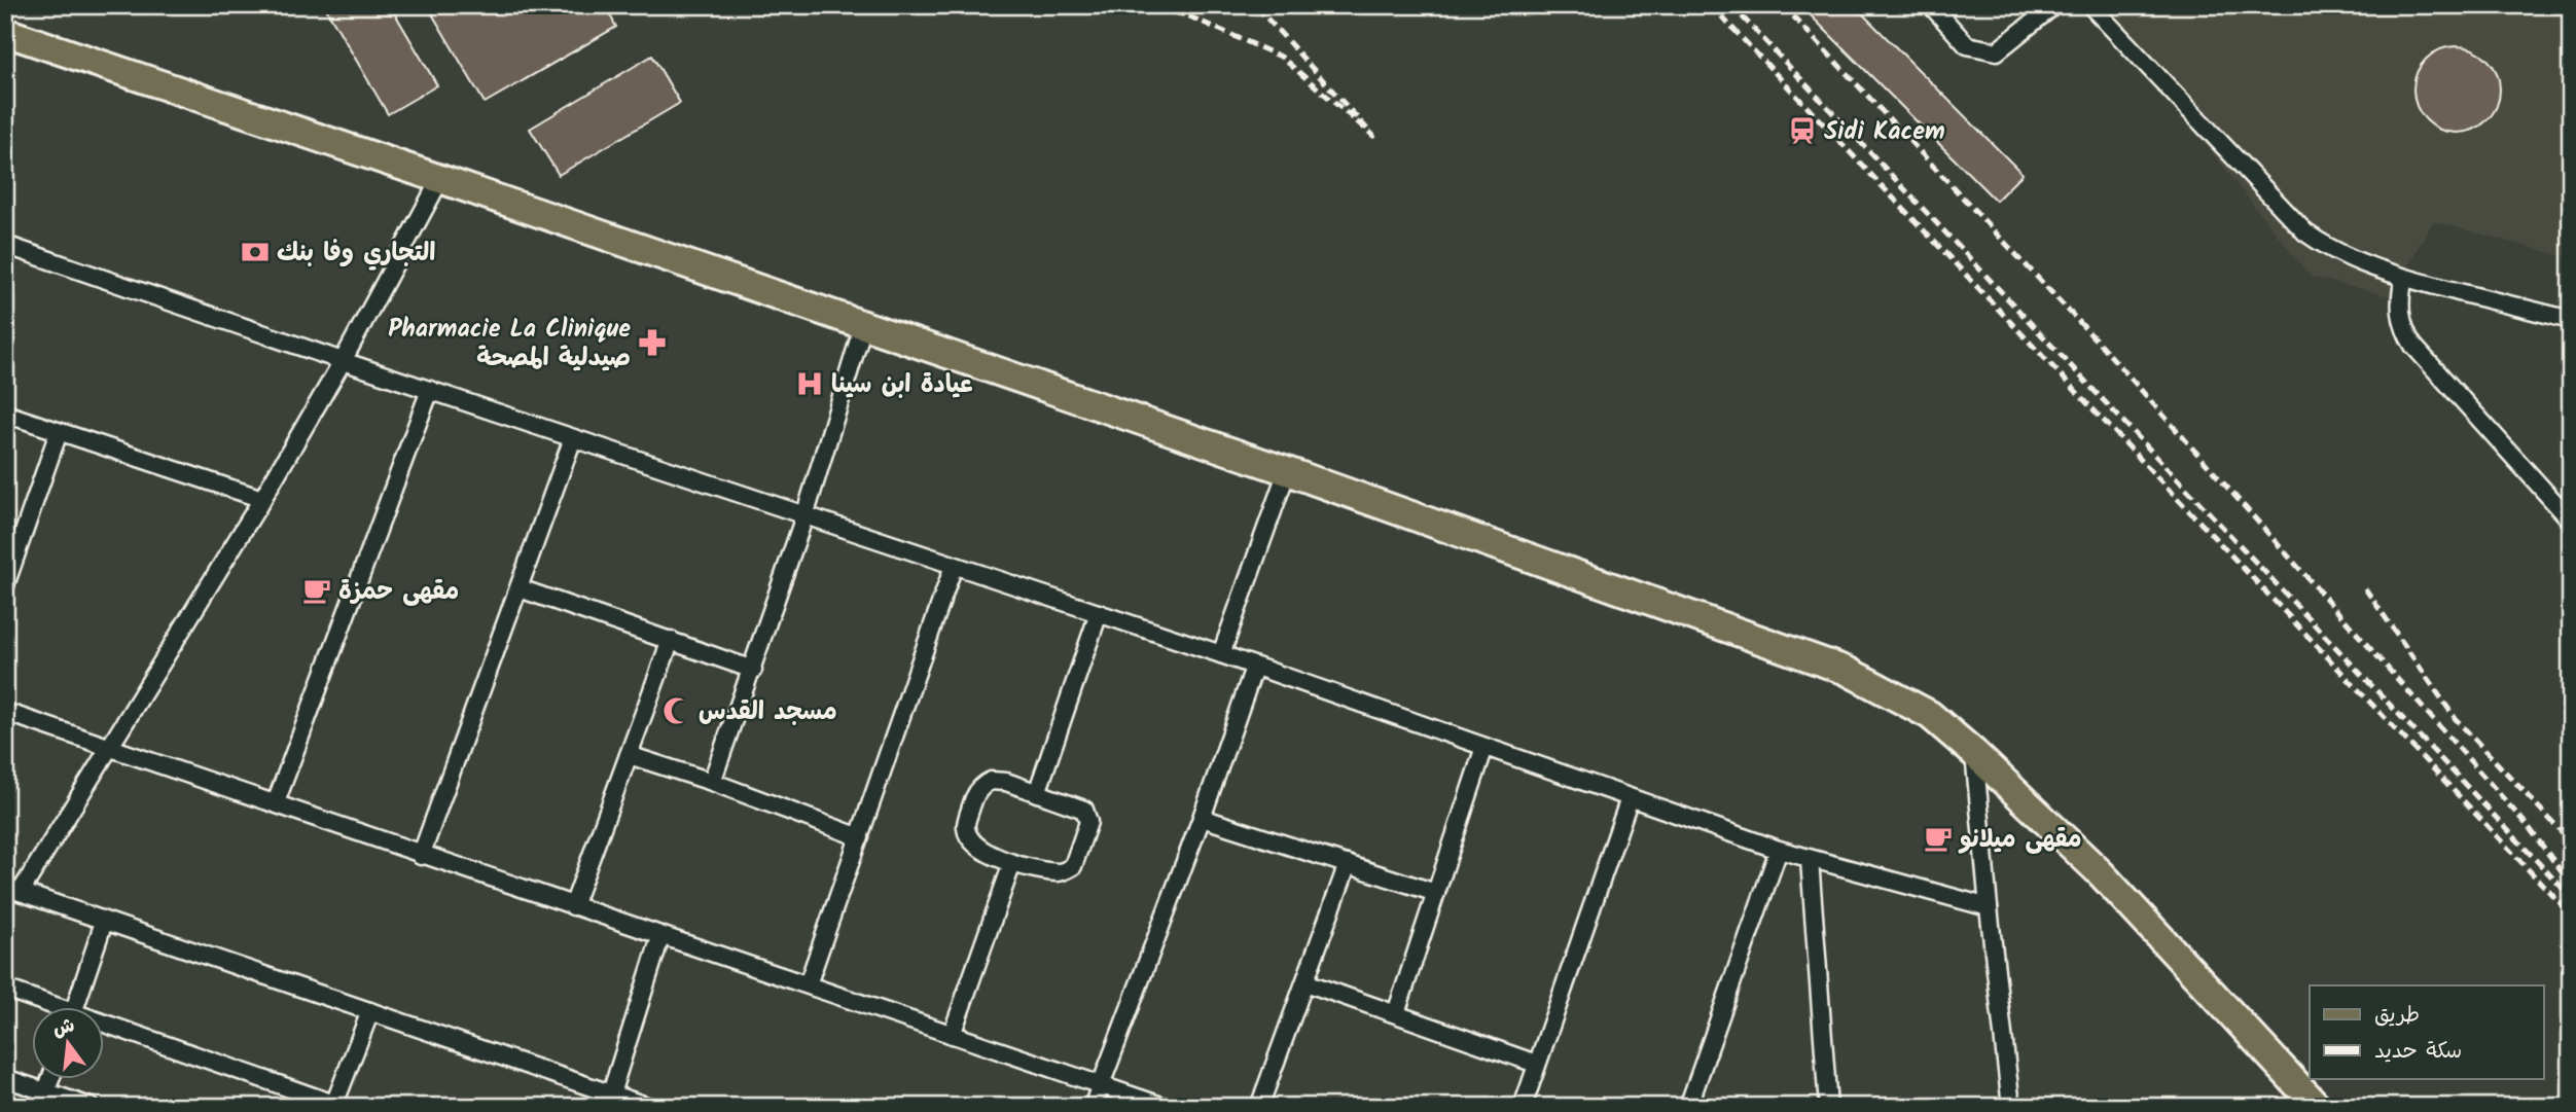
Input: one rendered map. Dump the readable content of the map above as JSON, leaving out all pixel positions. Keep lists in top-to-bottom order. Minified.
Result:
{"places":{"station":["Sidi Kacem"],"bank":["التجاري وفا بنك"],"pharmacy":["Pharmacie La Clinique صيدلية المصحة"],"hospital":["عيادة ابن سينا"],"cafe":["مقهى حمزة","مقهى ميلانو"],"mosque":["مسجد القدس"]},"legend":["طريق","سكة حديد"],"north":"top"}
